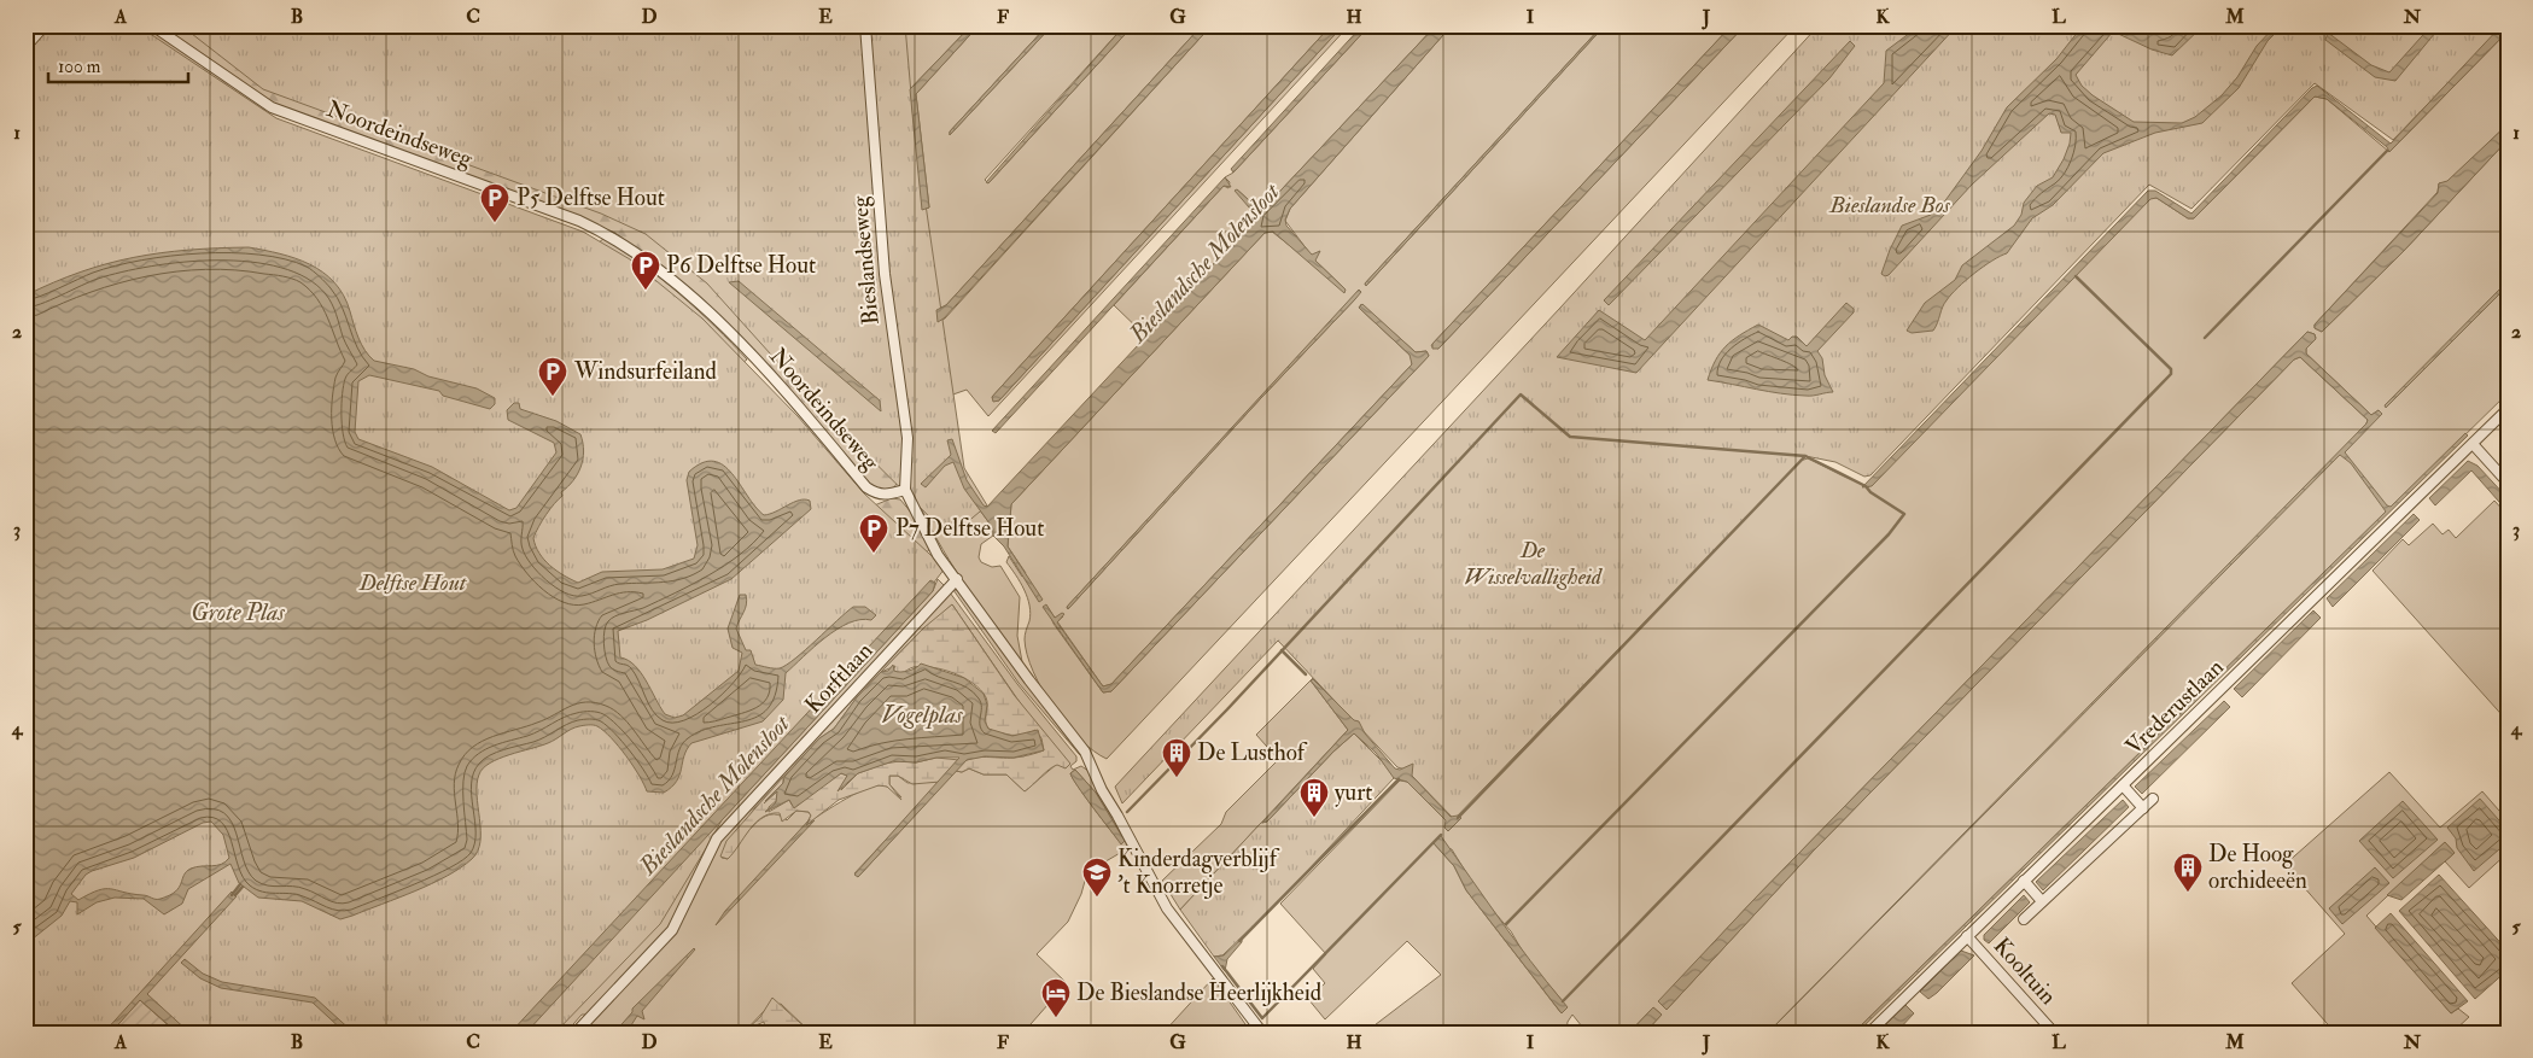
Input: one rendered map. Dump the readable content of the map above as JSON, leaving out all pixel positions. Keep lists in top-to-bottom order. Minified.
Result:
{"streets":{"street":["Noordeindseweg","Bieslandseweg","Korftlaan","Vrederustlaan","Kooltuin"]},"crossings":[["Noordeindseweg","Bieslandseweg"],["Vrederustlaan","Kooltuin"]],"water":["Bieslandsche Molensloot","Grote Plas","Vogelplas"],"parks":["Bieslandse Bos","De Wisselvalligheid","Delftse Hout"],"places":{"parking":["P5 Delftse Hout","P6 Delftse Hout","Windsurfeiland","P7 Delftse Hout"],"building":["De Lusthof","yurt","De Hoog orchideeën"],"school or university":["Kinderdagverblijf 't Knorretje"],"hotel":["De Bieslandse Heerlijkheid"]},"scale_bar":"100 m","grid":{"columns":["A","B","C","D","E","F","G","H","I","J","K","L","M","N"],"rows":["1","2","3","4","5"]}}
